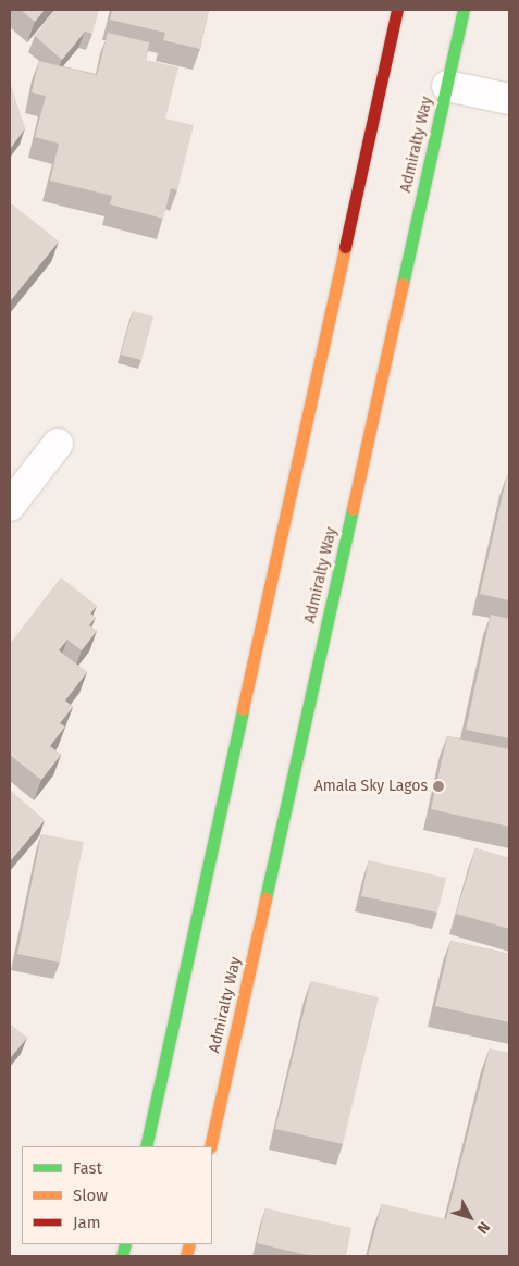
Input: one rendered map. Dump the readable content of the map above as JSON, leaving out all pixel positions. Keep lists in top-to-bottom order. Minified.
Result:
{"streets":{"main road":["Admiralty Way"]},"places":["Amala Sky Lagos"],"legend":["Fast","Slow","Jam"],"north":"bottom right"}
